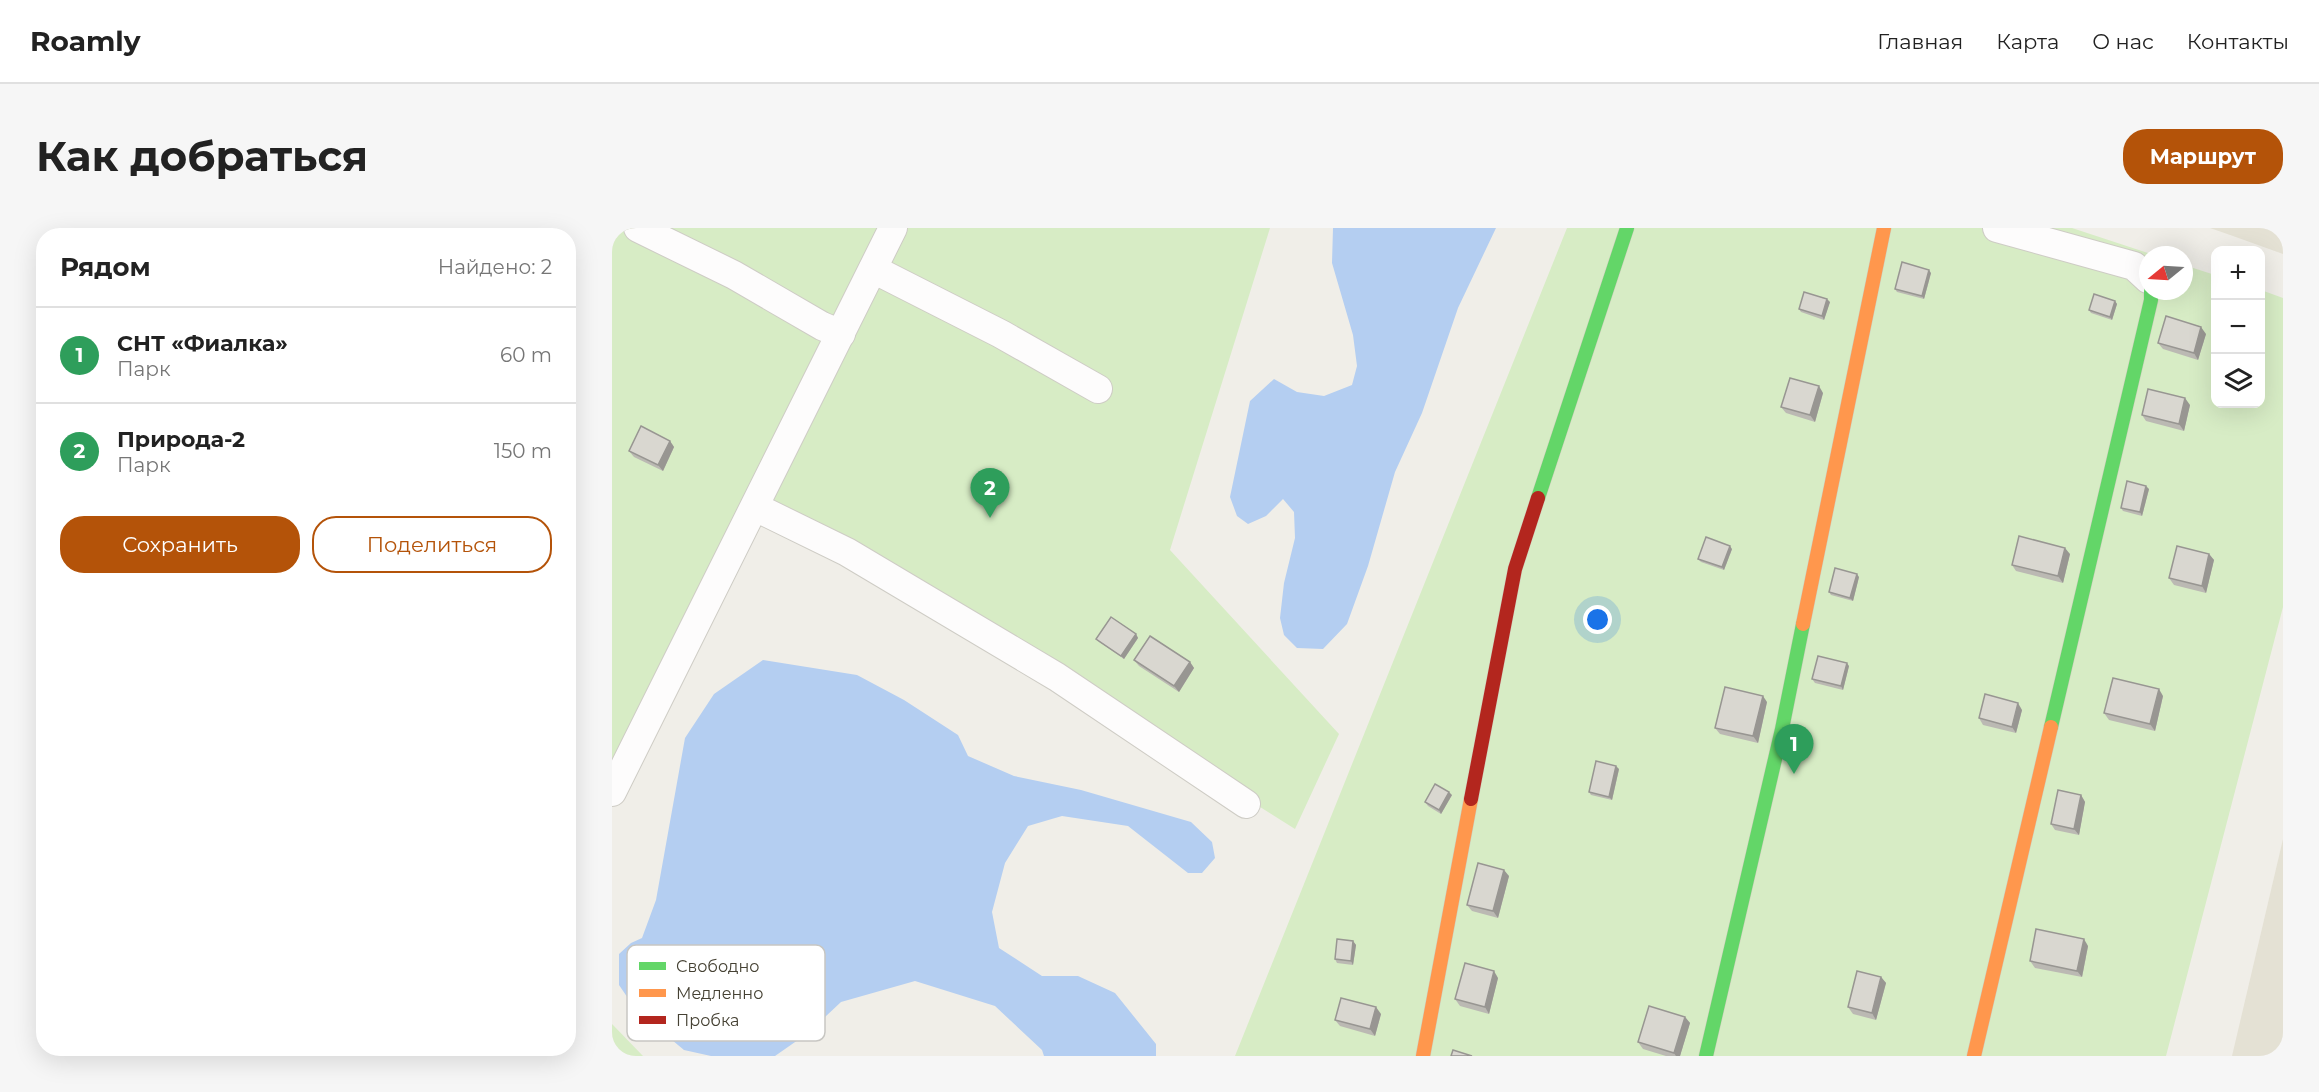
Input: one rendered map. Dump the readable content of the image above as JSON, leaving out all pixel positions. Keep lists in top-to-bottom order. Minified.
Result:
{"legend":["Свободно","Медленно","Пробка"],"north":"left","page":{"header":"Roamly","nav":["Главная","Карта","О нас","Контакты"],"buttons":["Маршрут",["Сохранить","Поделиться"]],"title":"Как добраться","heading":["Рядом","Найдено: 2"],"map_buttons":["+","−"],"list":[{"mark":"1","name":"СНТ «Фиалка»","note":"Парк","value":"60 m"},{"mark":"2","name":"Природа-2","note":"Парк","value":"150 m"}],"pins":["2","1"]}}
